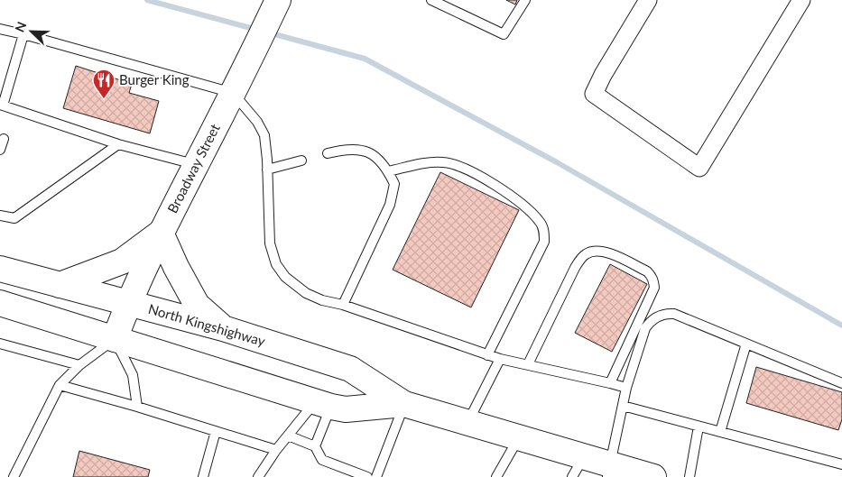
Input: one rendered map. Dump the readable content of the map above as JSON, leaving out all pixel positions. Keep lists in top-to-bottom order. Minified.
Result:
{"streets":{"main road":["Broadway Street","North Kingshighway"]},"crossings":[["Broadway Street","North Kingshighway"]],"places":{"restaurant":["Burger King"]},"north":"top left"}
